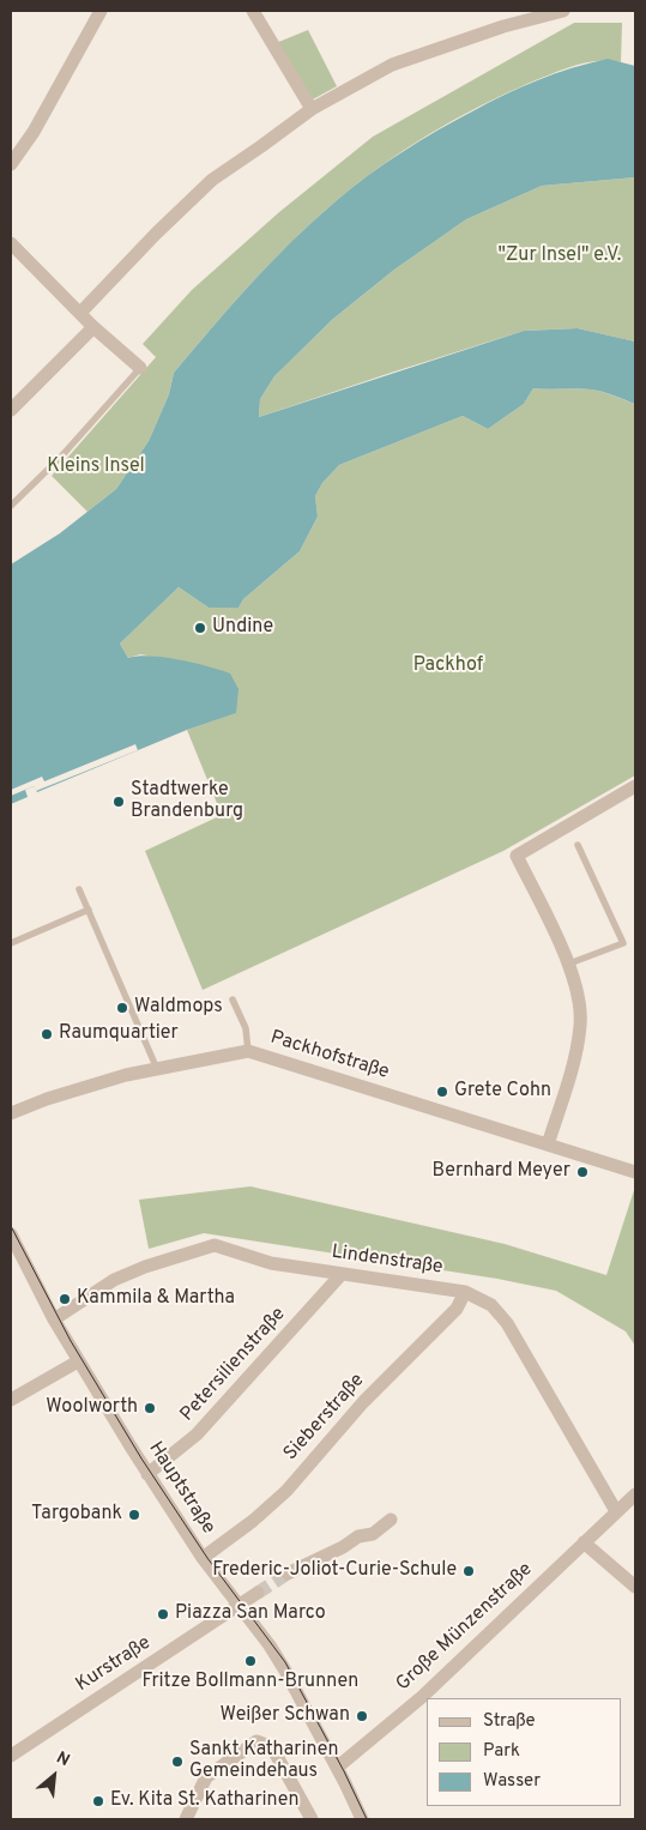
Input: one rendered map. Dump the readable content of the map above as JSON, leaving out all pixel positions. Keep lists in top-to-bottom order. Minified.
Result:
{"streets":{"street":["Packhofstraße","Lindenstraße","Petersilienstraße","Sieberstraße","Hauptstraße","Große Münzenstraße","Kurstraße"]},"crossings":[["Lindenstraße","Petersilienstraße"],["Lindenstraße","Sieberstraße"],["Lindenstraße","Hauptstraße"],["Lindenstraße","Große Münzenstraße"],["Petersilienstraße","Hauptstraße"],["Sieberstraße","Hauptstraße"],["Hauptstraße","Große Münzenstraße"],["Hauptstraße","Kurstraße"]],"parks":["\"Zur Insel\" e.V.","Kleins Insel","Packhof"],"places":["Undine","Stadtwerke Brandenburg","Waldmops","Raumquartier","Grete Cohn","Bernhard Meyer","Kammila & Martha","Woolworth","Targobank","Frederic-Joliot-Curie-Schule","Piazza San Marco","Fritze Bollmann-Brunnen","Weißer Schwan","Sankt Katharinen Gemeindehaus","Ev. Kita St. Katharinen"],"legend":["Straße","Park","Wasser"],"north":"top right"}
